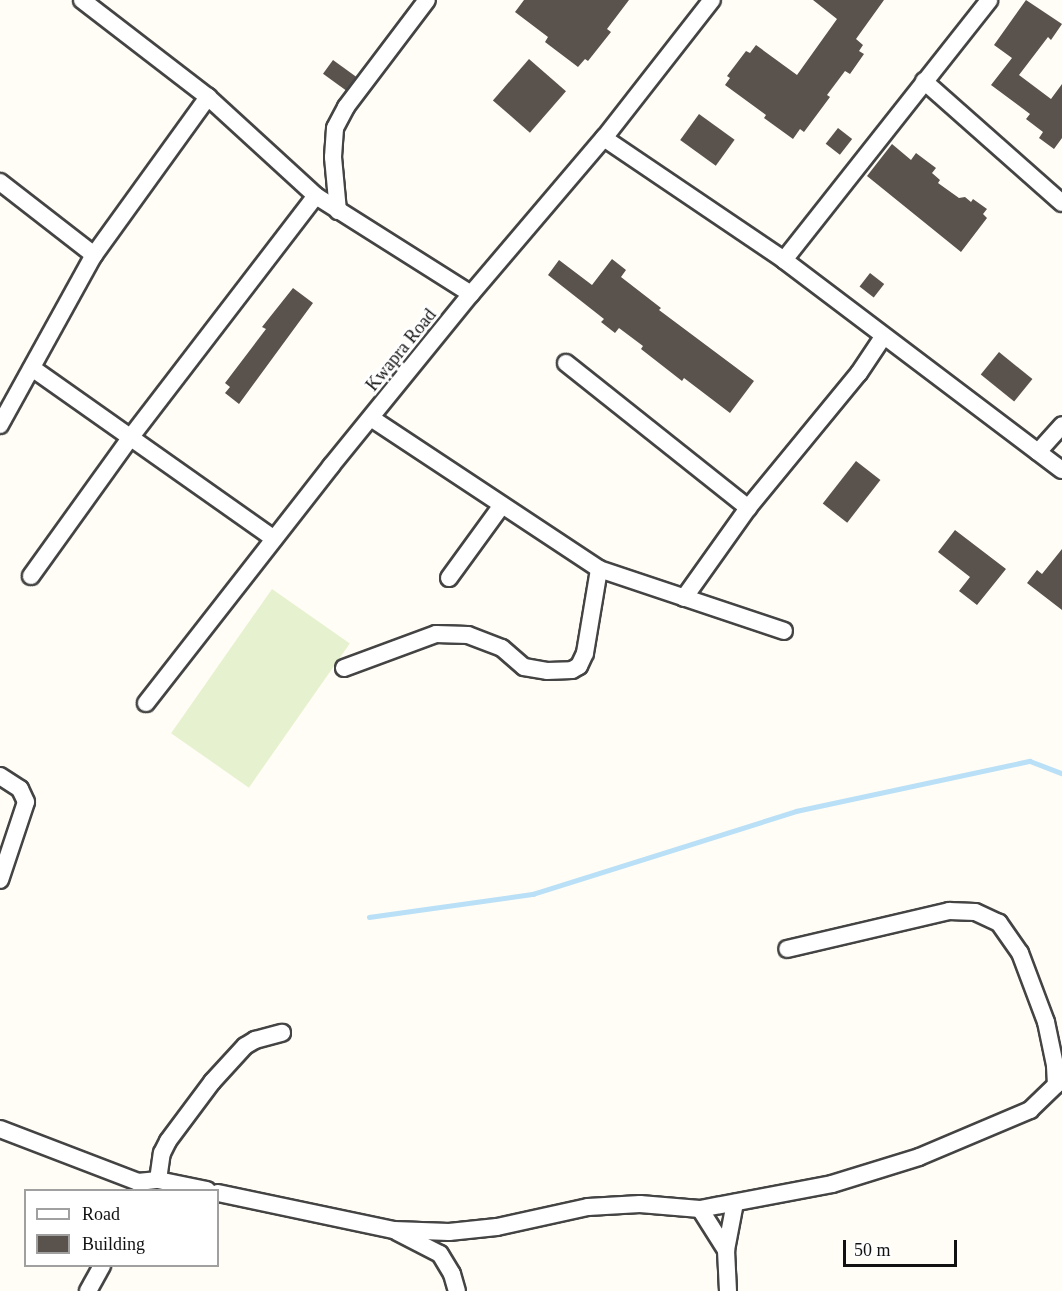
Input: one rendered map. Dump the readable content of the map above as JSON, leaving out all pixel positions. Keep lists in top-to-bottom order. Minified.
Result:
{"streets":{"street":["Kwapra Road"]},"legend":["Road","Building"],"scale_bar":"50 m"}
